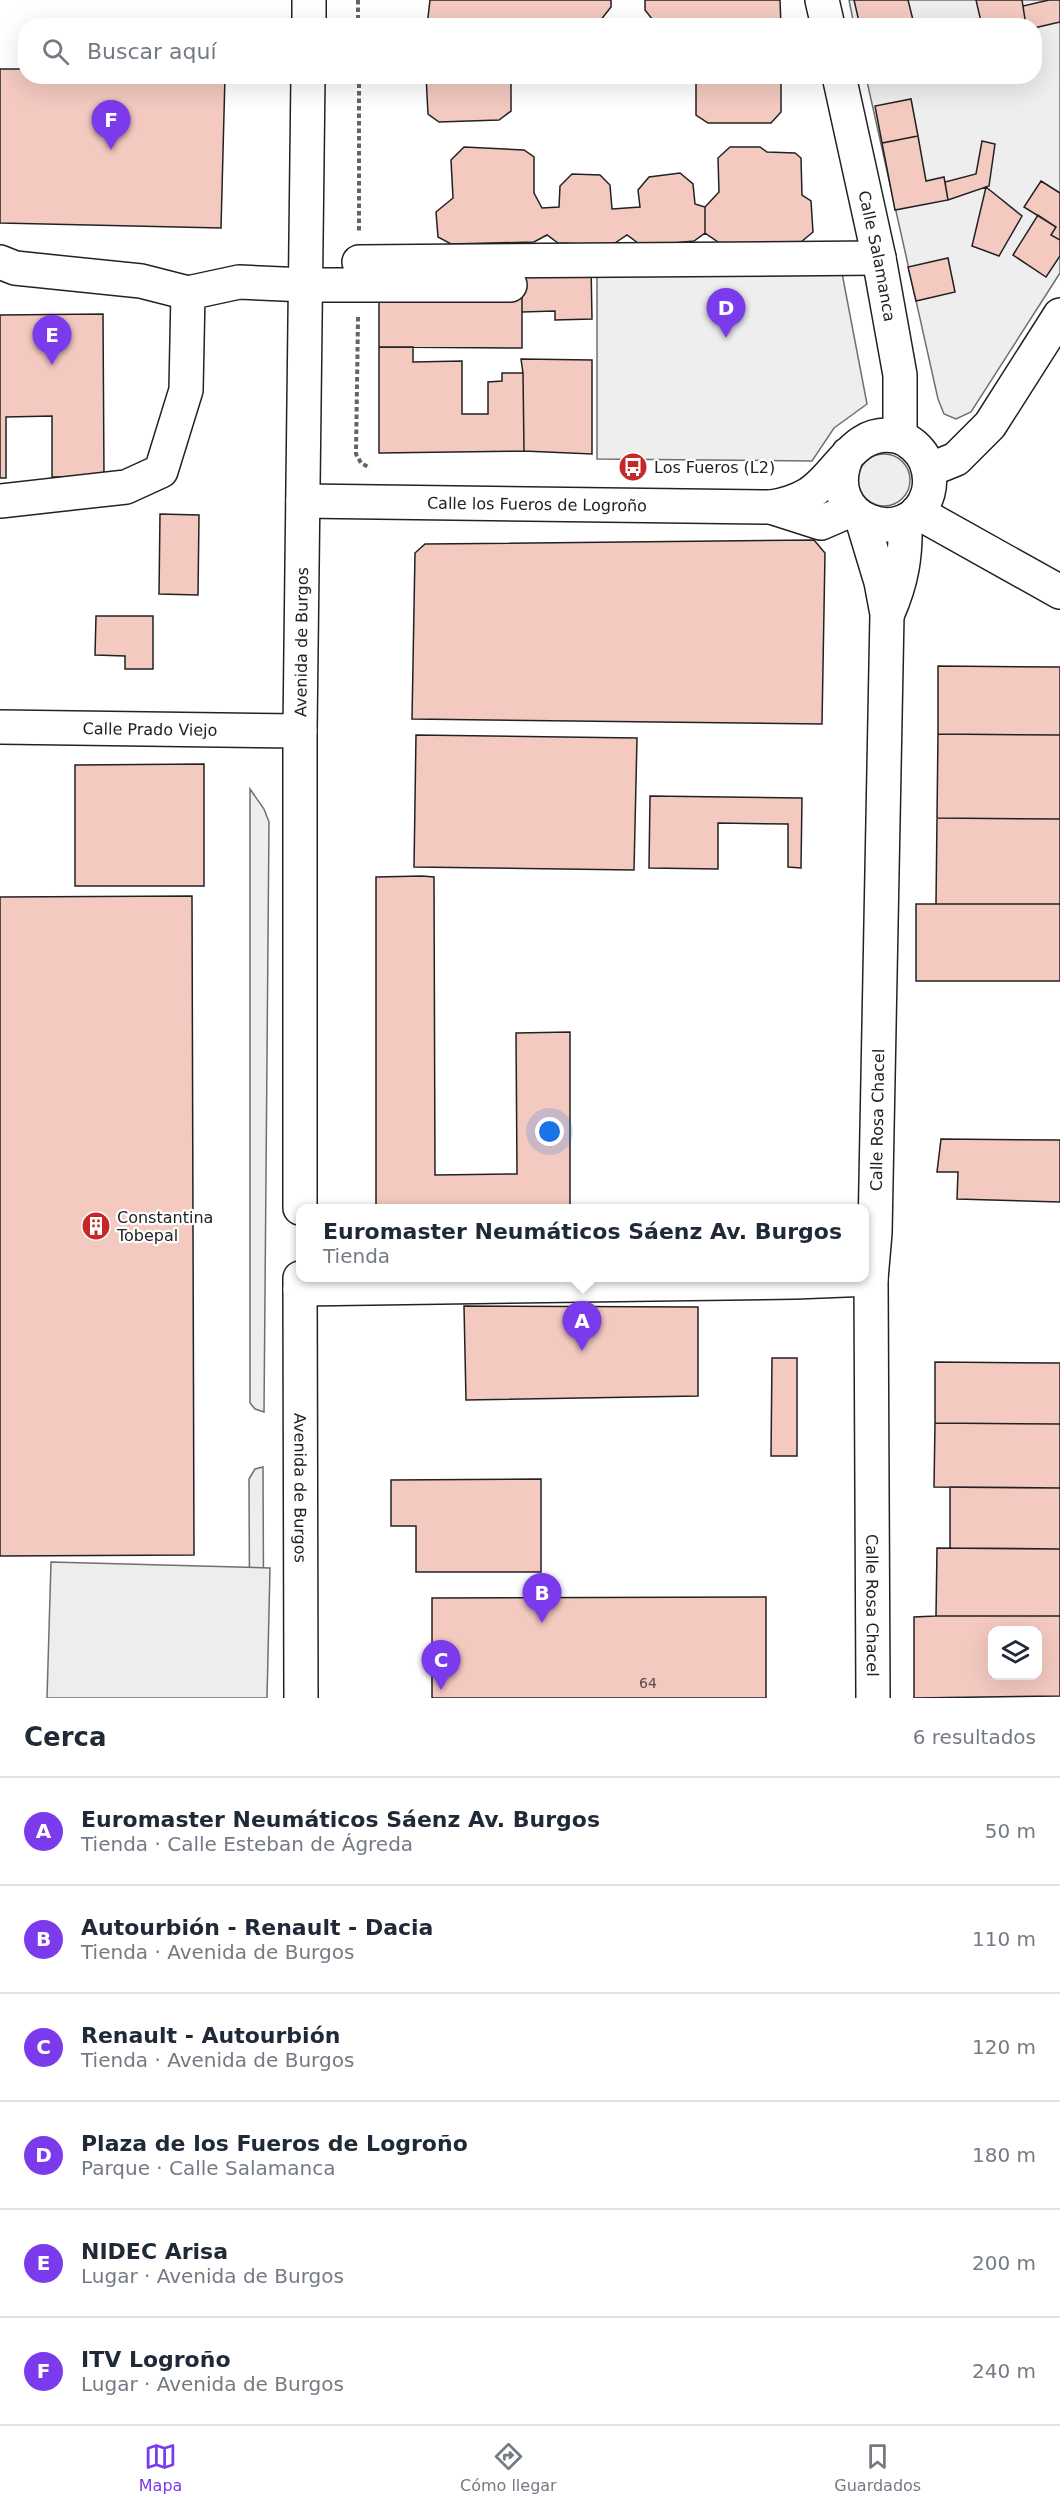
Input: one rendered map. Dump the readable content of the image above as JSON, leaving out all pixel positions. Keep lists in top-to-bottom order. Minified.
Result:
{"streets":{"street":["Calle Salamanca","Calle los Fueros de Logroño","Avenida de Burgos","Calle Prado Viejo","Calle Rosa Chacel"]},"crossings":[["Calle Salamanca","Calle los Fueros de Logroño"],["Calle Salamanca","Calle Rosa Chacel"],["Calle los Fueros de Logroño","Avenida de Burgos"],["Calle los Fueros de Logroño","Calle Rosa Chacel"],["Avenida de Burgos","Calle Prado Viejo"]],"places":{"bus stop":["Los Fueros (L2)"],"building":["Constantina Tobepal"]},"house_numbers":["64"],"page":{"search":"Buscar aquí","pins":["F","D","E","A","B","C"],"popup":["Euromaster Neumáticos Sáenz Av. Burgos","Tienda"],"heading":["Cerca","6 resultados"],"list":[{"mark":"A","name":"Euromaster Neumáticos Sáenz Av. Burgos","note":"Tienda · Calle Esteban de Ágreda","value":"50 m"},{"mark":"B","name":"Autourbión - Renault - Dacia","note":"Tienda · Avenida de Burgos","value":"110 m"},{"mark":"C","name":"Renault - Autourbión","note":"Tienda · Avenida de Burgos","value":"120 m"},{"mark":"D","name":"Plaza de los Fueros de Logroño","note":"Parque · Calle Salamanca","value":"180 m"},{"mark":"E","name":"NIDEC Arisa","note":"Lugar · Avenida de Burgos","value":"200 m"},{"mark":"F","name":"ITV Logroño","note":"Lugar · Avenida de Burgos","value":"240 m"}],"nav":["Mapa","Cómo llegar","Guardados"]}}
